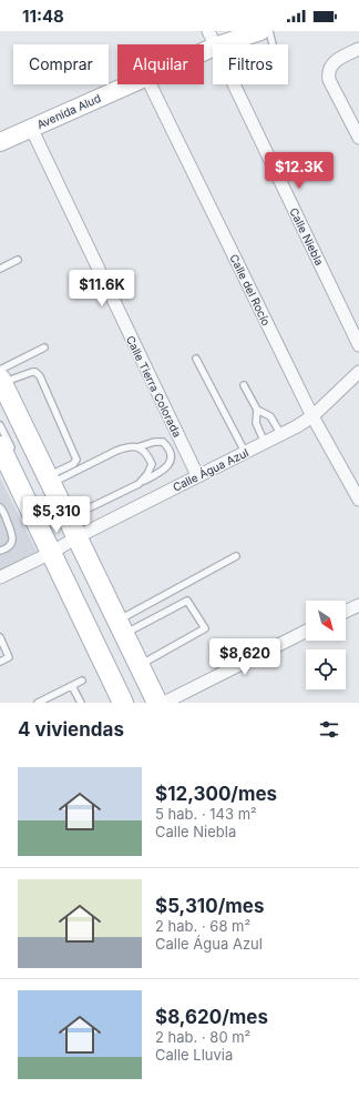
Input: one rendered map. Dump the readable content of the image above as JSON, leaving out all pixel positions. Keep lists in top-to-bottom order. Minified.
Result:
{"streets":{"street":["Avenida Alud","Calle Niebla","Calle del Rocío","Calle Tierra Colorada","Calle Água Azul"]},"crossings":[["Avenida Alud","Calle Niebla"],["Avenida Alud","Calle Tierra Colorada"],["Calle del Rocío","Calle Água Azul"],["Calle Tierra Colorada","Calle Água Azul"]],"north":"bottom right","page":{"status":"11:48","chip":["Comprar","Alquilar","Filtros"],"price":["$12.3K","$11.6K","$5,310","$8,620"],"heading":"4 viviendas","list":[{"name":"$12,300/mes","note":"5 hab. · 143 m² · Calle Niebla"},{"name":"$5,310/mes","note":"2 hab. · 68 m² · Calle Água Azul"},{"name":"$8,620/mes","note":"2 hab. · 80 m² · Calle Lluvia"}]}}
